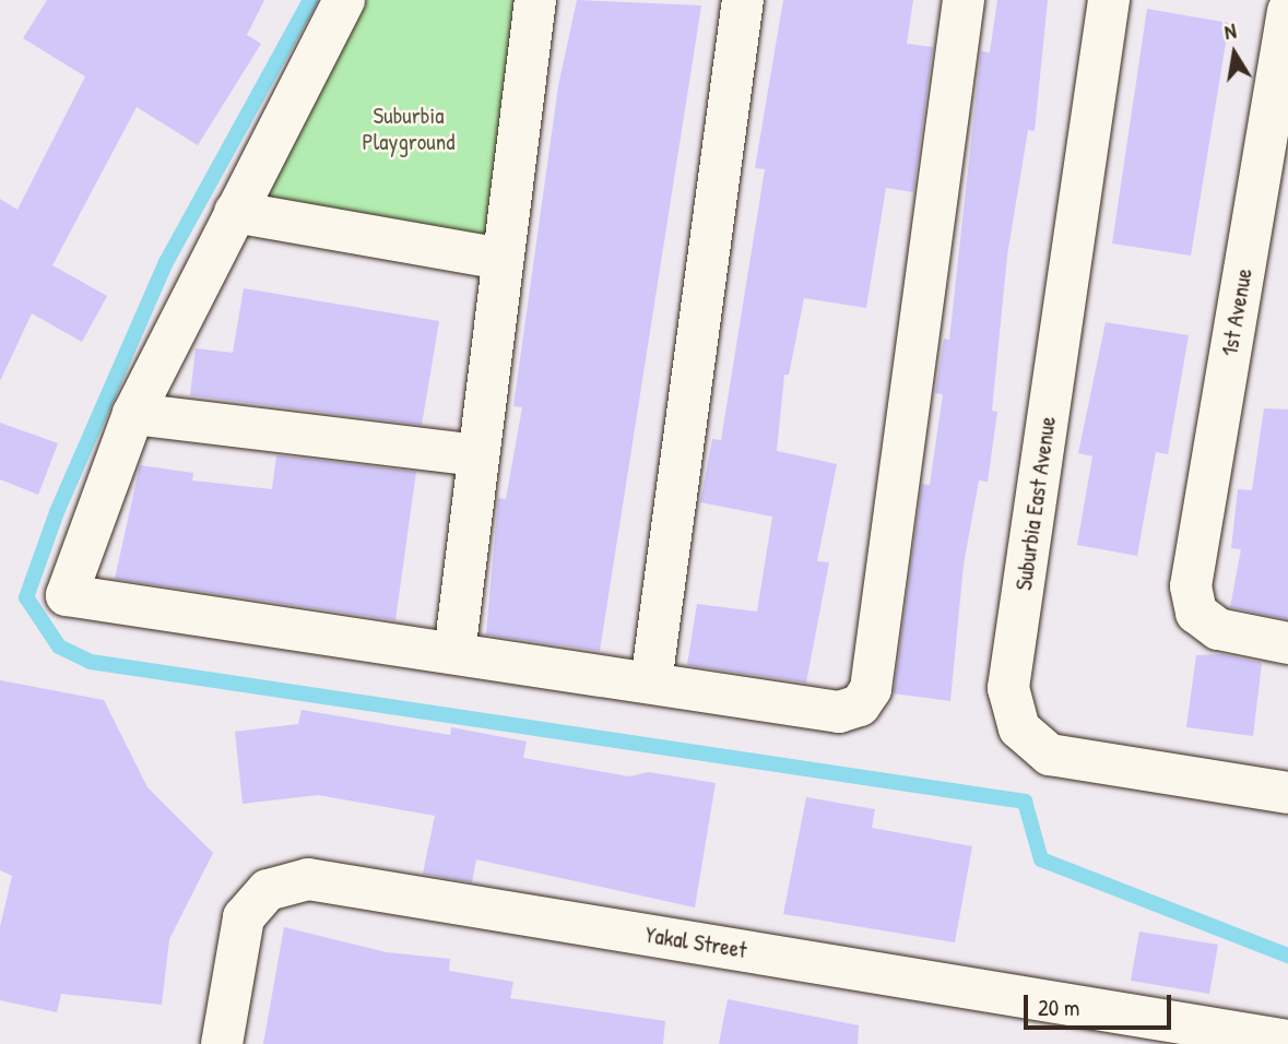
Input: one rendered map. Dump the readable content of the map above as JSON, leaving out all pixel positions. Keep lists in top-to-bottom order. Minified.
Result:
{"streets":{"street":["1st Avenue","Suburbia East Avenue","Yakal Street"]},"parks":["Suburbia Playground"],"scale_bar":"20 m","north":"top"}
